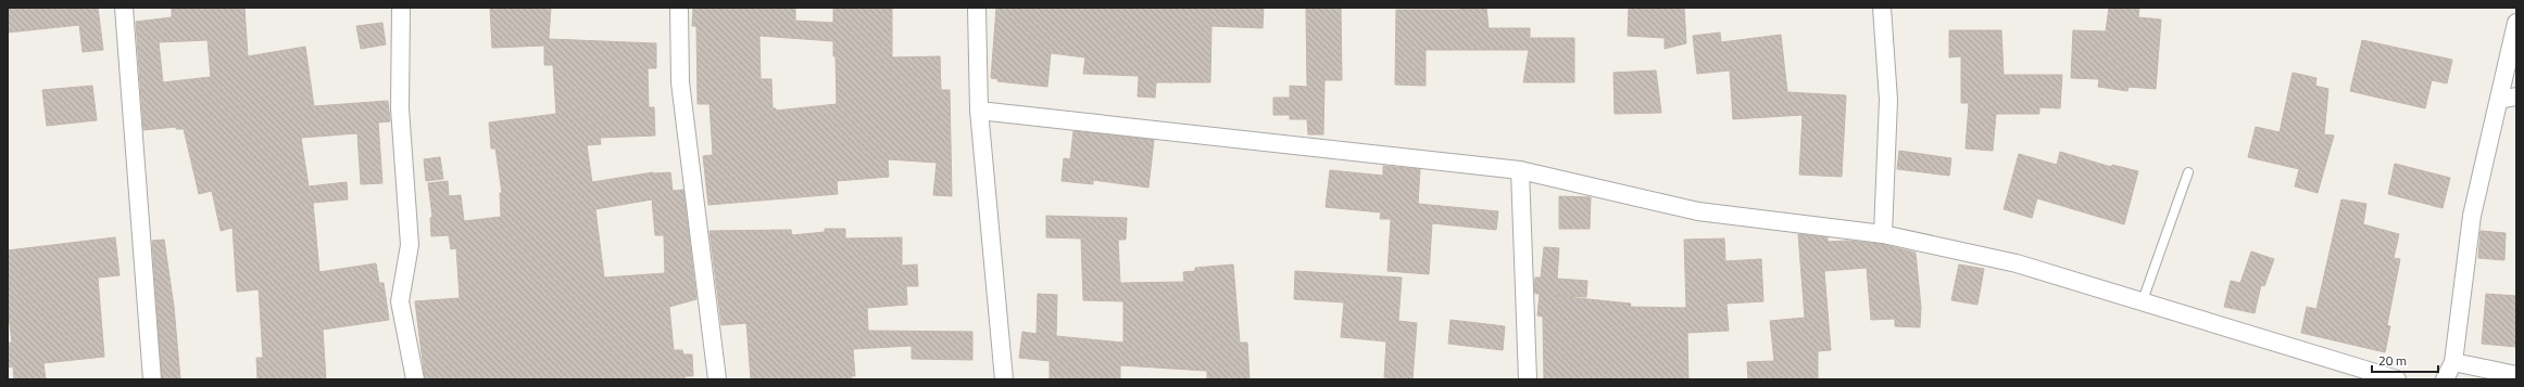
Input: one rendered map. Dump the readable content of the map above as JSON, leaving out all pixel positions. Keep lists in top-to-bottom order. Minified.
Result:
{"scale_bar":"20 m"}
